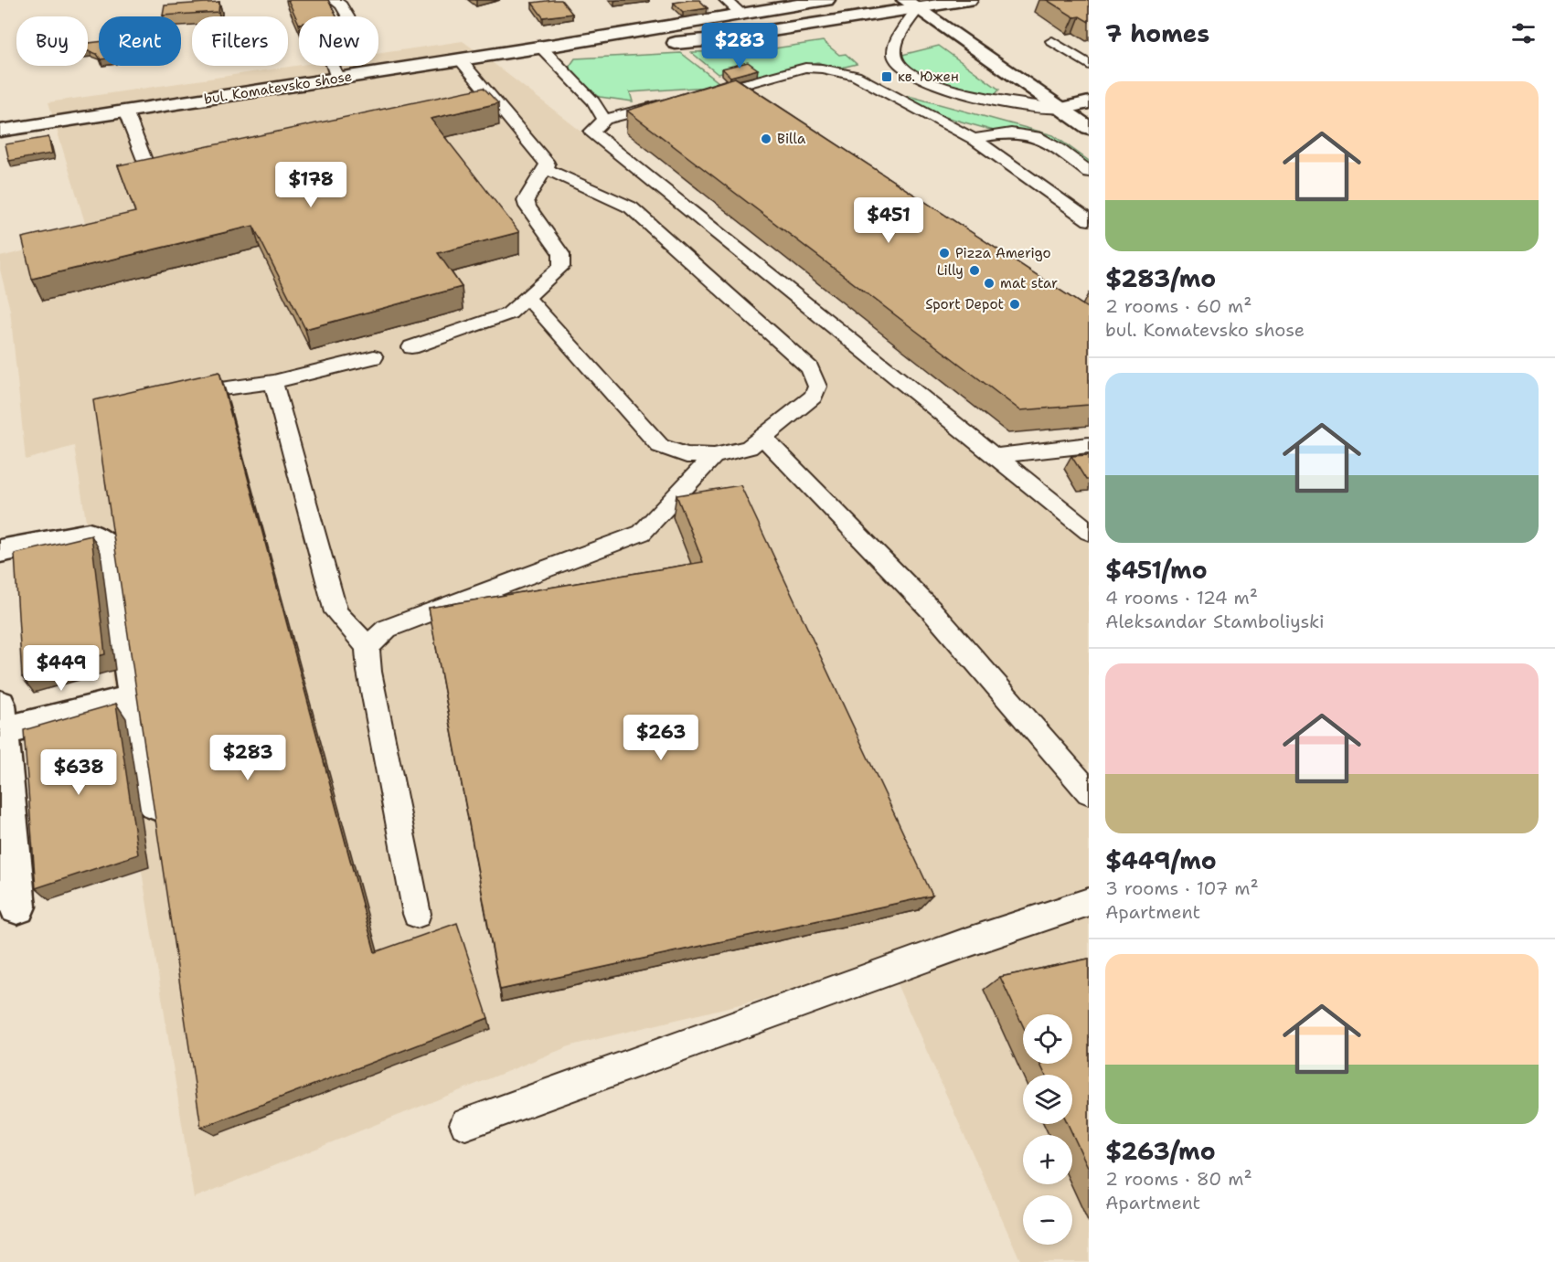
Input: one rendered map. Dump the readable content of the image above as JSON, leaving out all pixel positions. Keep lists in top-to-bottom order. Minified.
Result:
{"streets":{"main road":["bul. Komatevsko shose"]},"places":{"transit":["кв. Южен"],"other":["Billa","Pizza Amerigo","Lilly","mat star","Sport Depot"]},"page":{"heading":"7 homes","chip":["Buy","Rent","Filters","New"],"price":["$283","$178","$451","$449","$263","$283","$638"],"list":[{"name":"$283/mo","note":"2 rooms · 60 m² · bul. Komatevsko shose"},{"name":"$451/mo","note":"4 rooms · 124 m² · Aleksandar Stamboliyski"},{"name":"$449/mo","note":"3 rooms · 107 m² · Apartment"},{"name":"$263/mo","note":"2 rooms · 80 m² · Apartment"}],"map_buttons":["+","−"]}}
